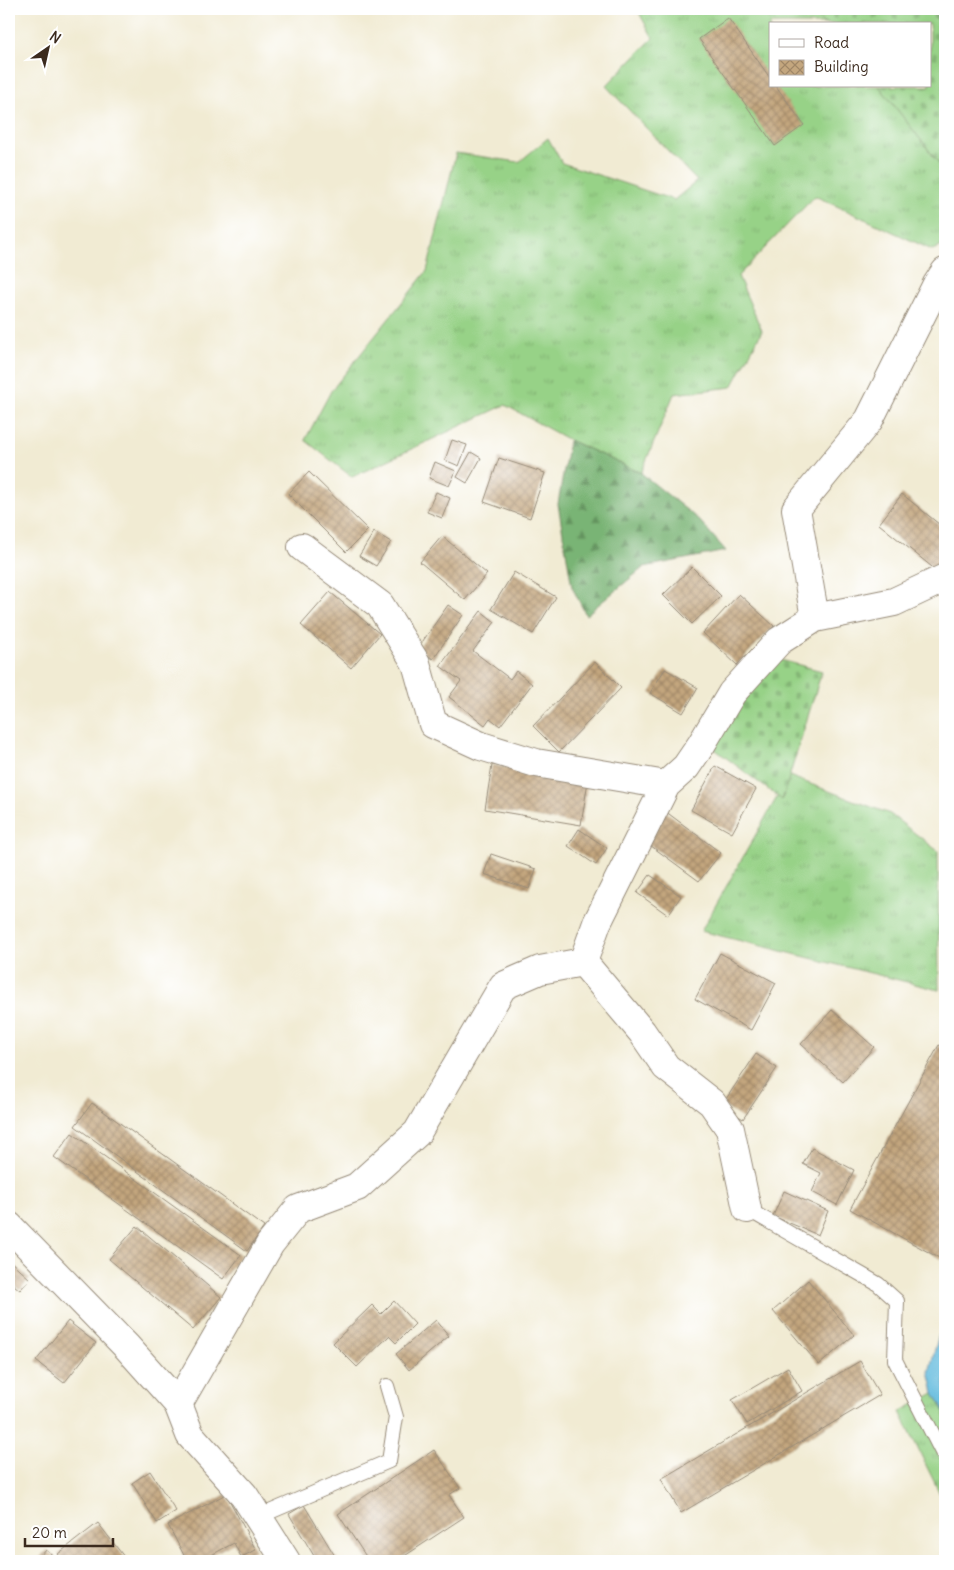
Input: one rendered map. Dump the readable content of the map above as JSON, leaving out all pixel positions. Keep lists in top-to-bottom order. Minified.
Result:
{"legend":["Road","Building"],"scale_bar":"20 m","north":"top right"}
